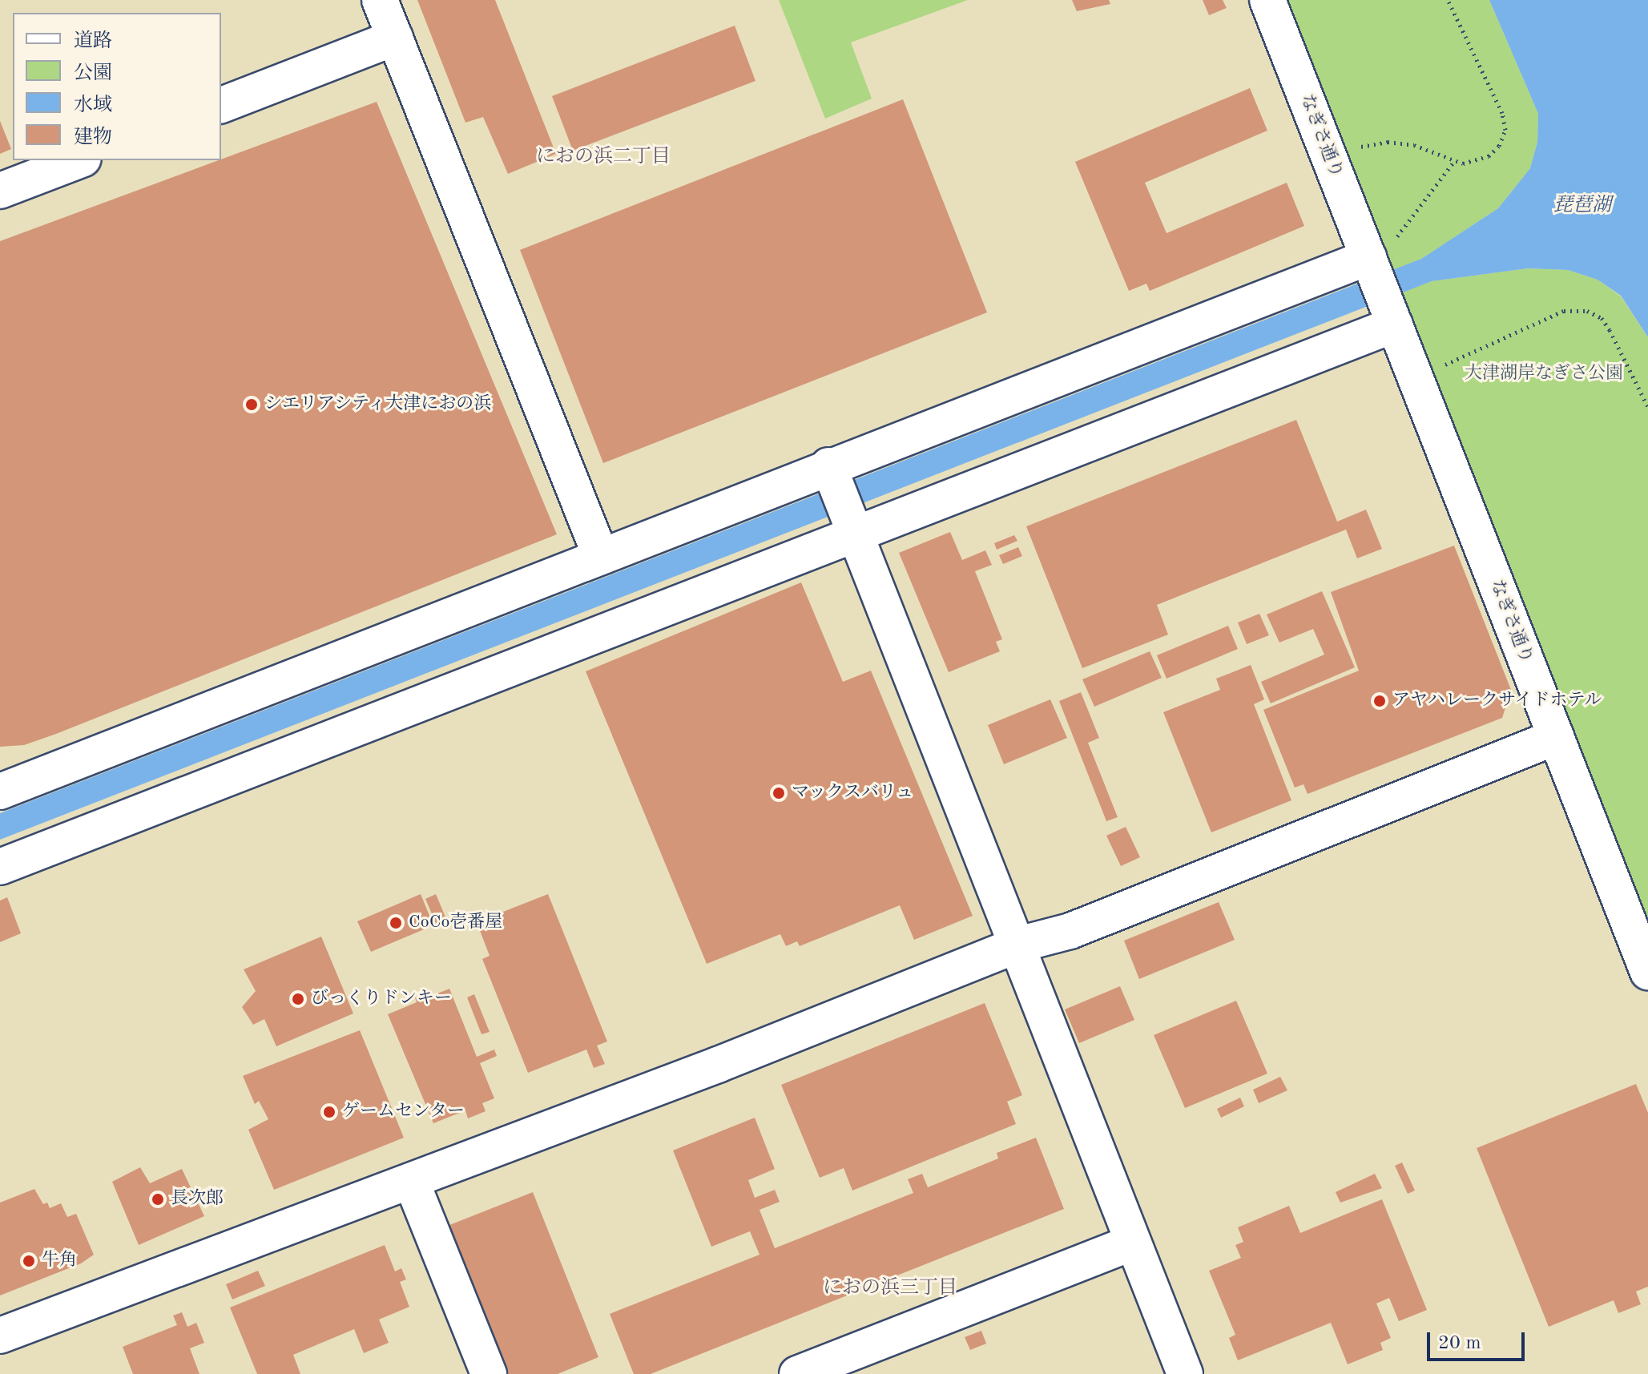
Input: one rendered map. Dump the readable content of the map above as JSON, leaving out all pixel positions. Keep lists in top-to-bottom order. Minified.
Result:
{"streets":{"street":["なぎさ通り"]},"districts":["におの浜二丁目","におの浜三丁目"],"water":["琵琶湖"],"parks":["大津湖岸なぎさ公園"],"places":["シエリアシティ大津におの浜","アヤハレークサイドホテル","マックスバリュ","CoCo壱番屋","びっくりドンキー","ゲームセンター","長次郎","牛角"],"legend":["道路","公園","水域","建物"],"scale_bar":"20 m"}
